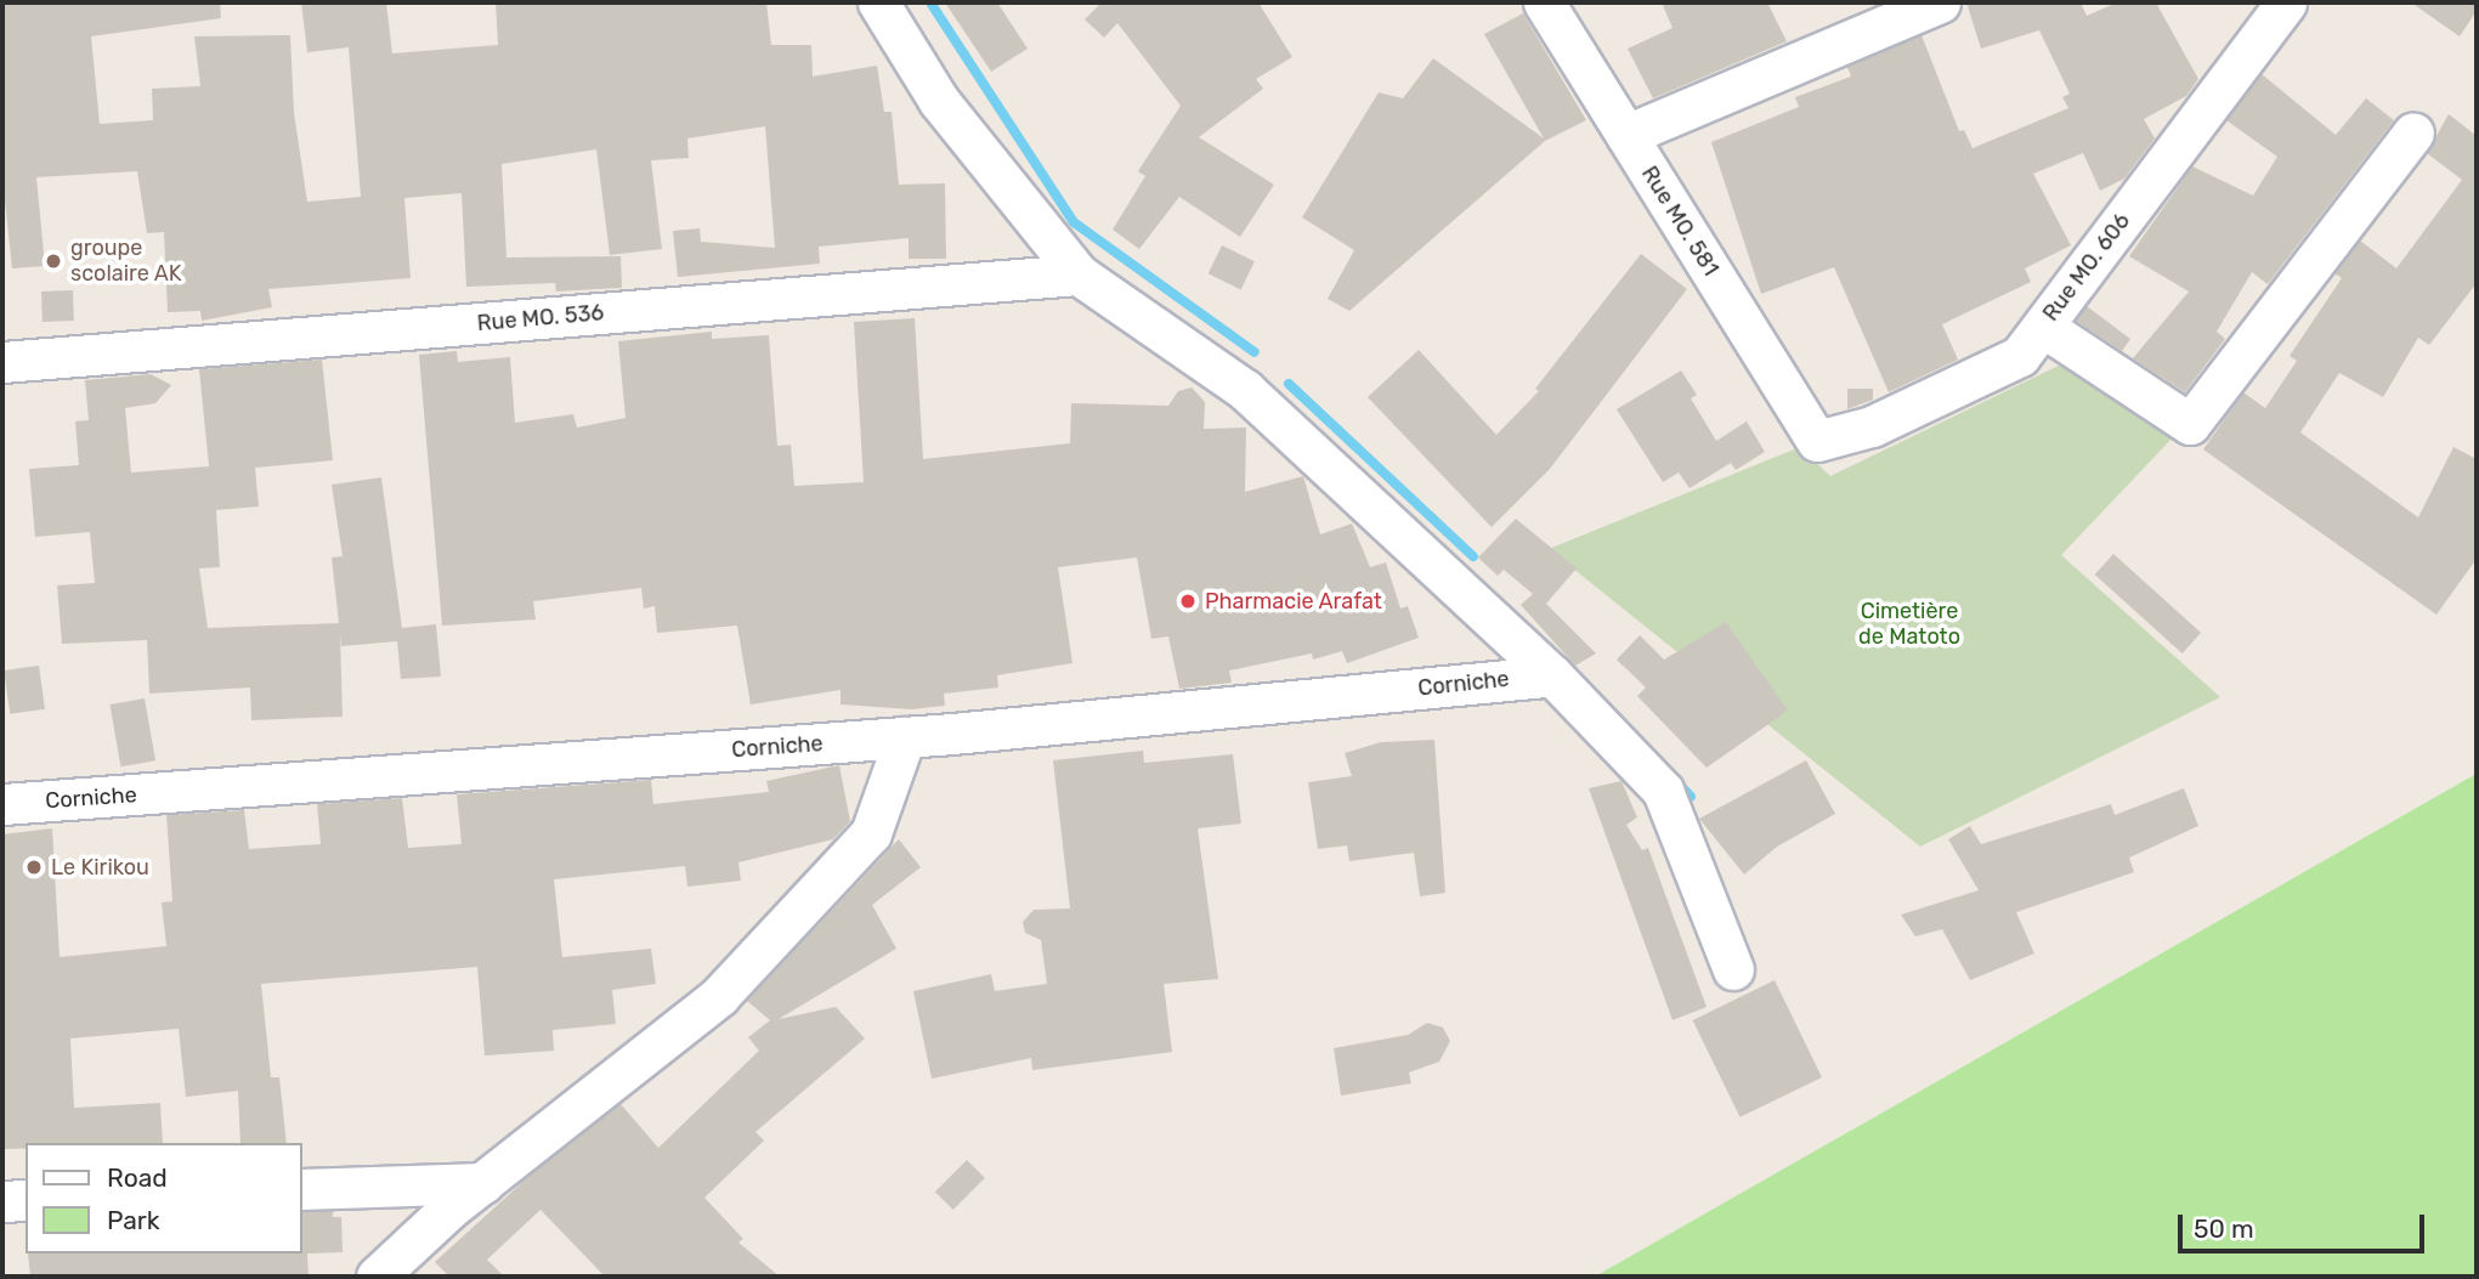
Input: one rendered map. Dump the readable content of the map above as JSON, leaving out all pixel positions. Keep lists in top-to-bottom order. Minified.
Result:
{"streets":{"street":["Rue MO. 581","Rue MO. 606","Rue MO. 536","Corniche"]},"crossings":[["Rue MO. 581","Rue MO. 606"]],"parks":["Cimetière de Matoto"],"places":["groupe scolaire AK","Pharmacie Arafat","Le Kirikou"],"legend":["Road","Park"],"scale_bar":"50 m"}
